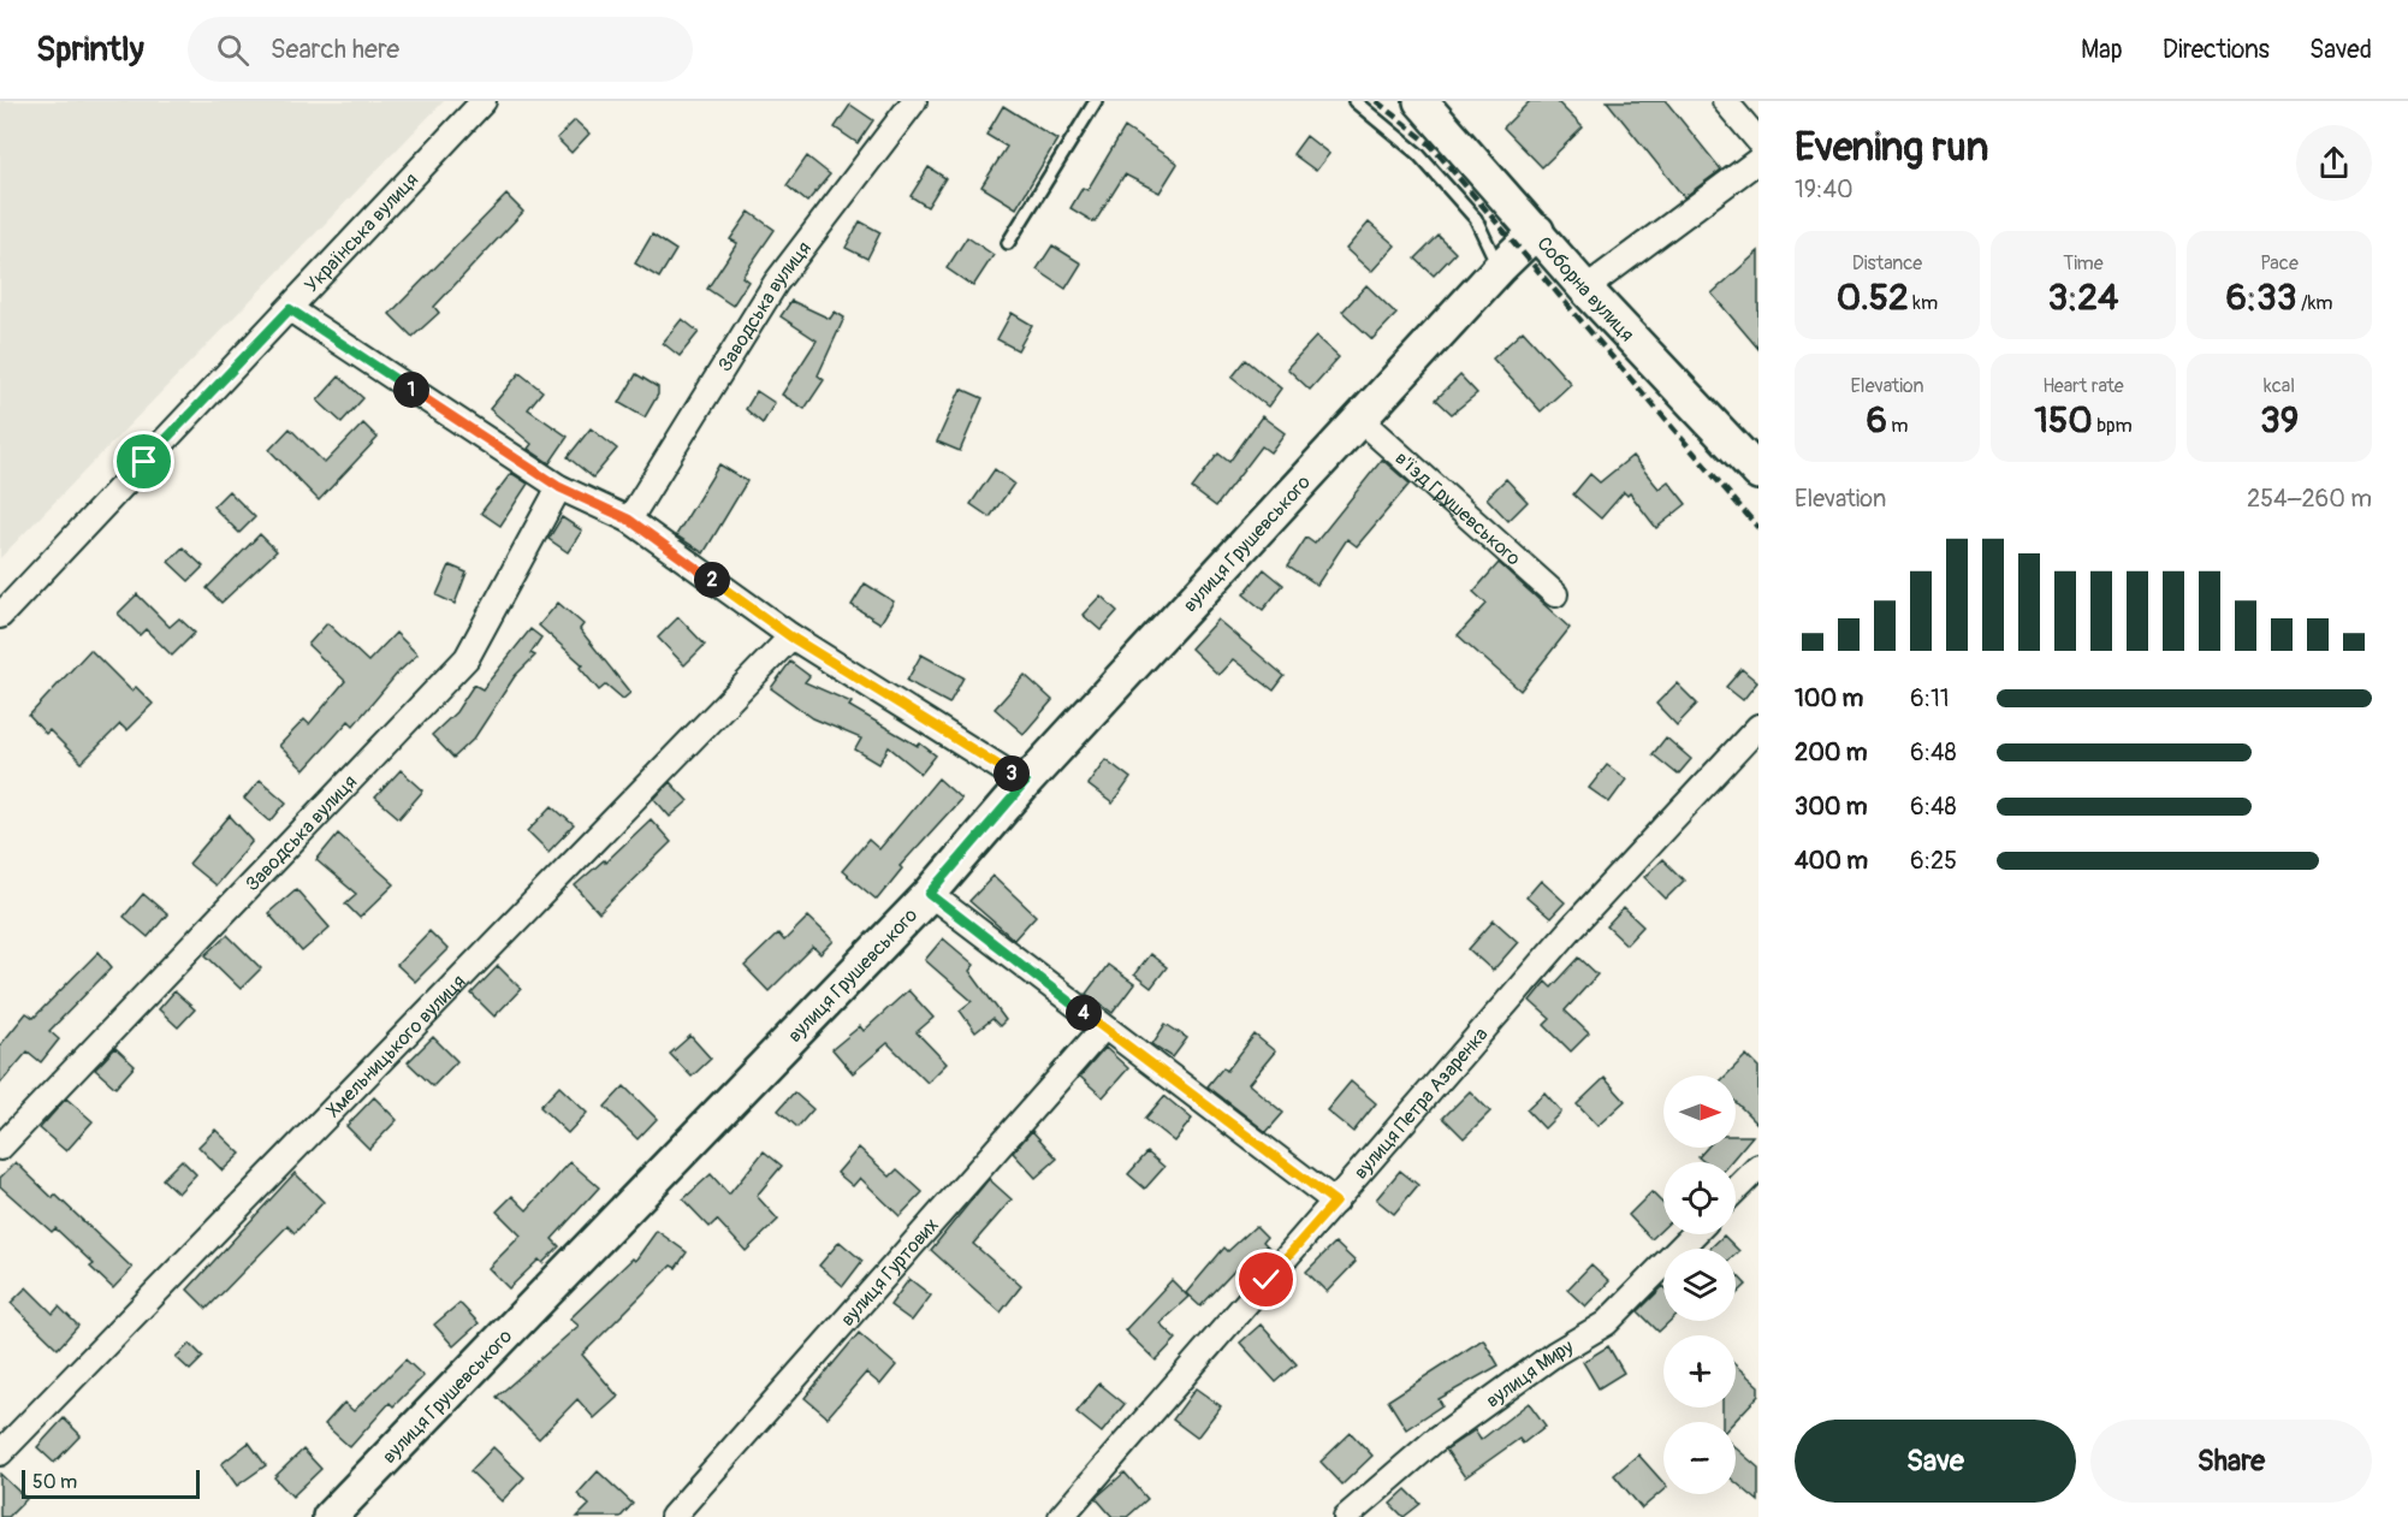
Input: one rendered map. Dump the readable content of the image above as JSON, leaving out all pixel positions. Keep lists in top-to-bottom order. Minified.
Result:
{"streets":{"street":["Українська вулиця","Соборна вулиця","Заводська вулиця","в'їзд Грушевського","вулиця Грушевського","Хмельницького вулиця","вулиця Петра Азаренка","вулиця Гуртових","вулиця Миру"]},"crossings":[["Соборна вулиця","вулиця Грушевського"],["в'їзд Грушевського","вулиця Грушевського"]],"scale_bar":"50 m","north":"right","page":{"header":"Sprintly","search":"Search here","nav":["Map","Directions","Saved"],"heading":["Evening run","19:40"],"stats":[["Distance","0.52 km"],["Time","3:24"],["Pace","6:33 /km"],["Elevation","6 m"],["Heart rate","150 bpm"],["kcal","39"]],"pins":["1","2","3","4"],"chart":["Elevation","254–260 m"],"list":[{"name":"100 m","note":"6:11"},{"name":"200 m","note":"6:48"},{"name":"300 m","note":"6:48"},{"name":"400 m","note":"6:25"}],"map_buttons":["+","−"],"buttons":["Save","Share"],"scale":"50 m"}}
